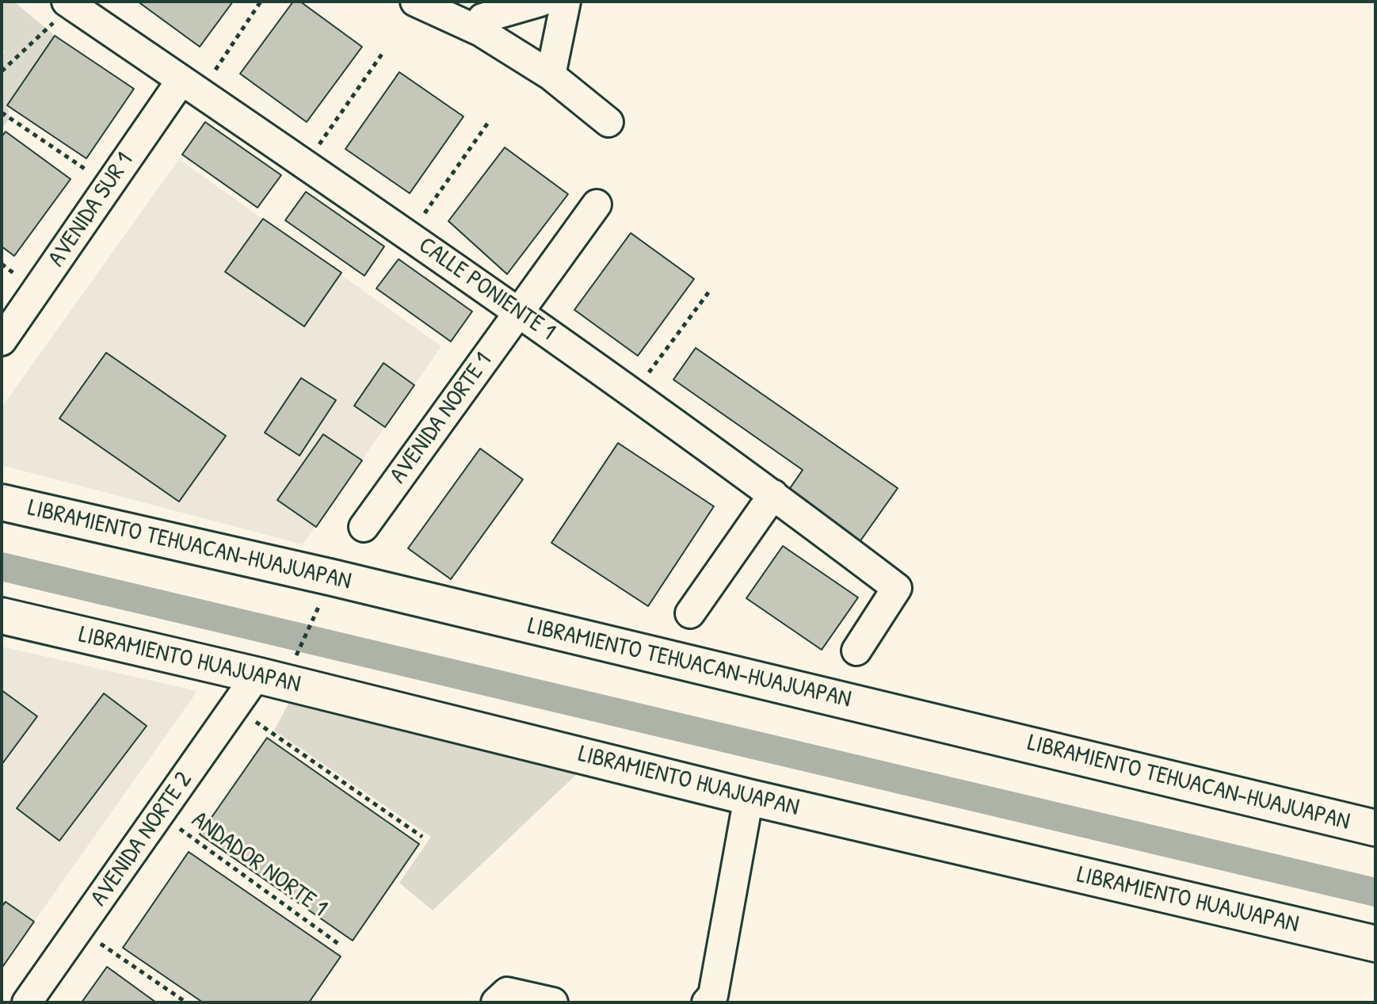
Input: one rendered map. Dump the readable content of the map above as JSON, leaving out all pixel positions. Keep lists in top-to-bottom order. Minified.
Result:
{"streets":{"main road":["LIBRAMIENTO TEHUACAN-HUAJUAPAN","LIBRAMIENTO HUAJUAPAN"],"street":["AVENIDA SUR 1","CALLE PONIENTE 1","AVENIDA NORTE 1","AVENIDA NORTE 2"],"path":["ANDADOR NORTE 1"]},"crossings":[["AVENIDA SUR 1","CALLE PONIENTE 1"],["CALLE PONIENTE 1","AVENIDA NORTE 1"],["LIBRAMIENTO HUAJUAPAN","AVENIDA NORTE 2"],["AVENIDA NORTE 2","ANDADOR NORTE 1"]]}
